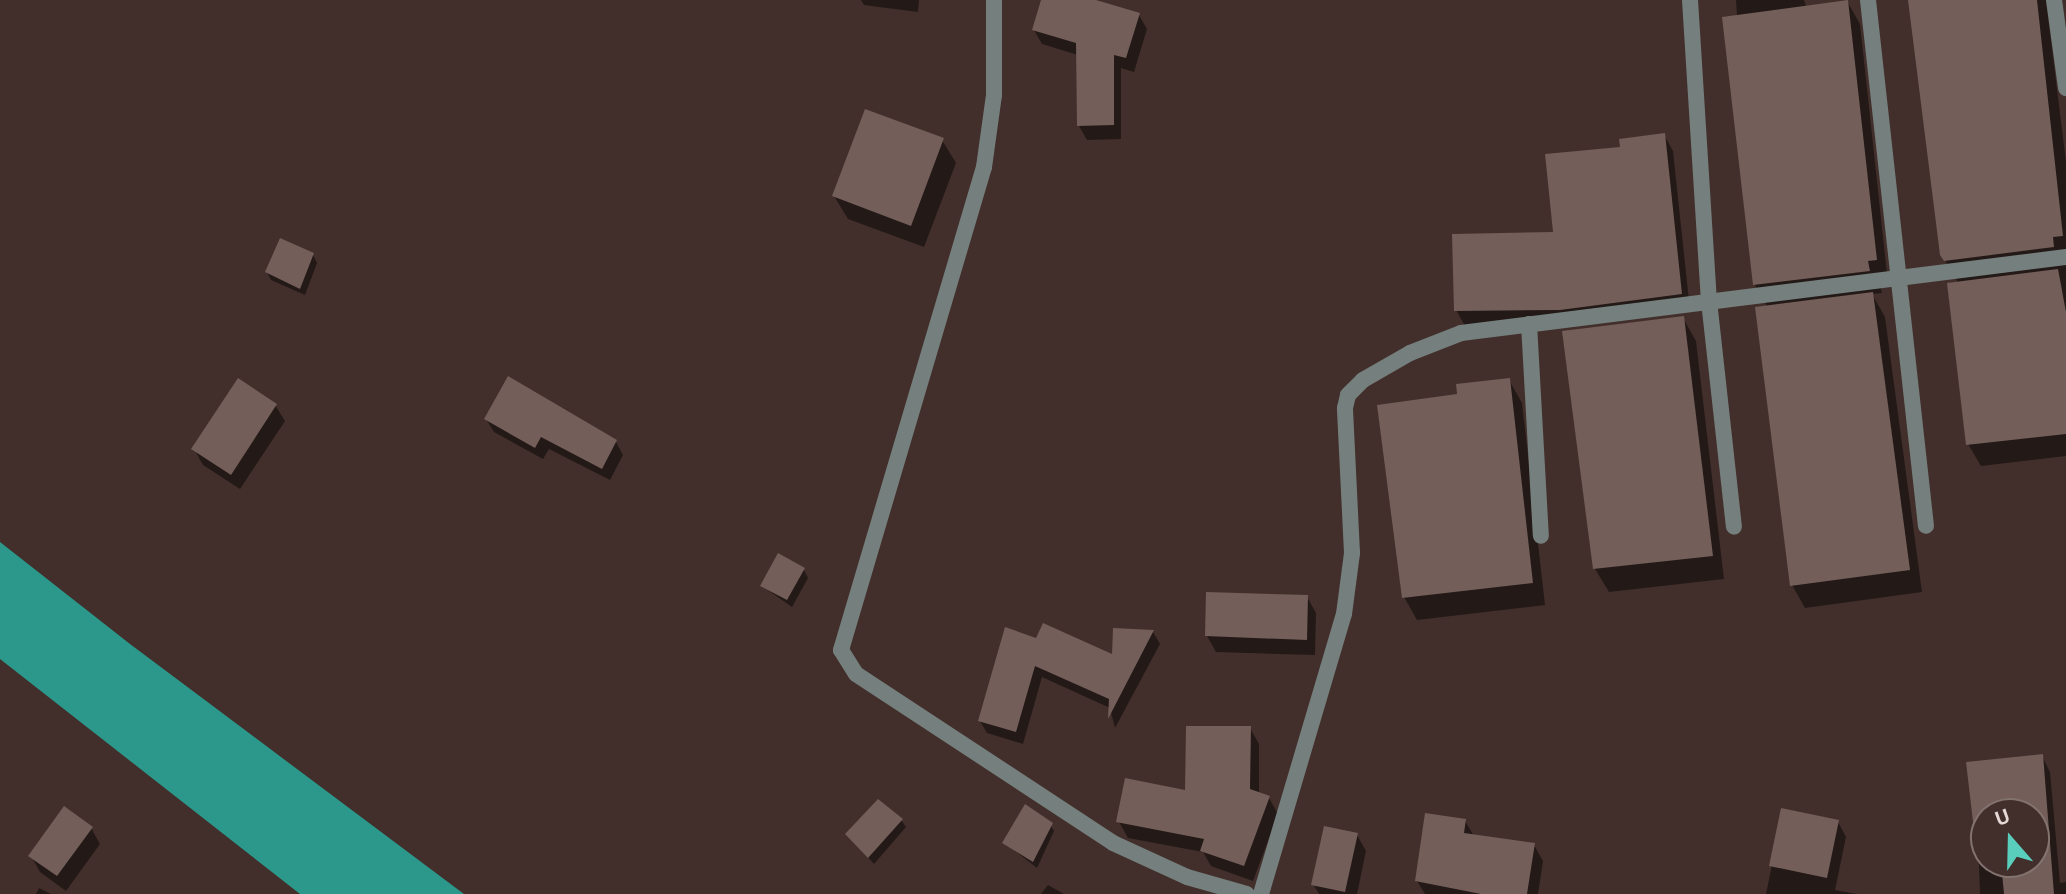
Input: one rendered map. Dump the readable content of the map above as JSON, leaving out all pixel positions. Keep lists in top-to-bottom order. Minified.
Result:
{"north":"top"}
